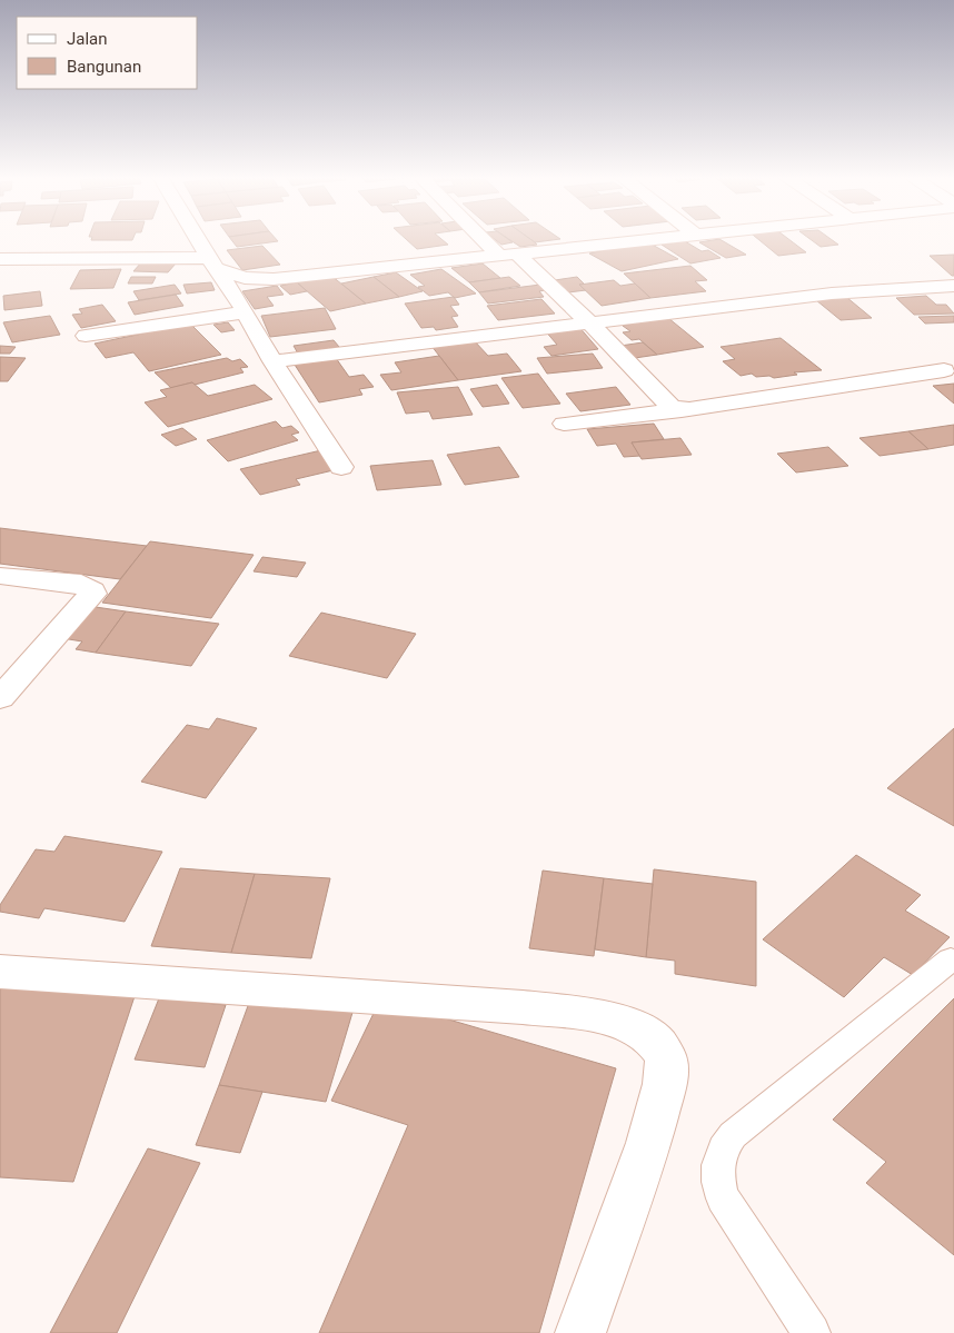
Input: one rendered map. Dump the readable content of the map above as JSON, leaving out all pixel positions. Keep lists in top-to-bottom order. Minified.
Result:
{"legend":["Jalan","Bangunan"]}
